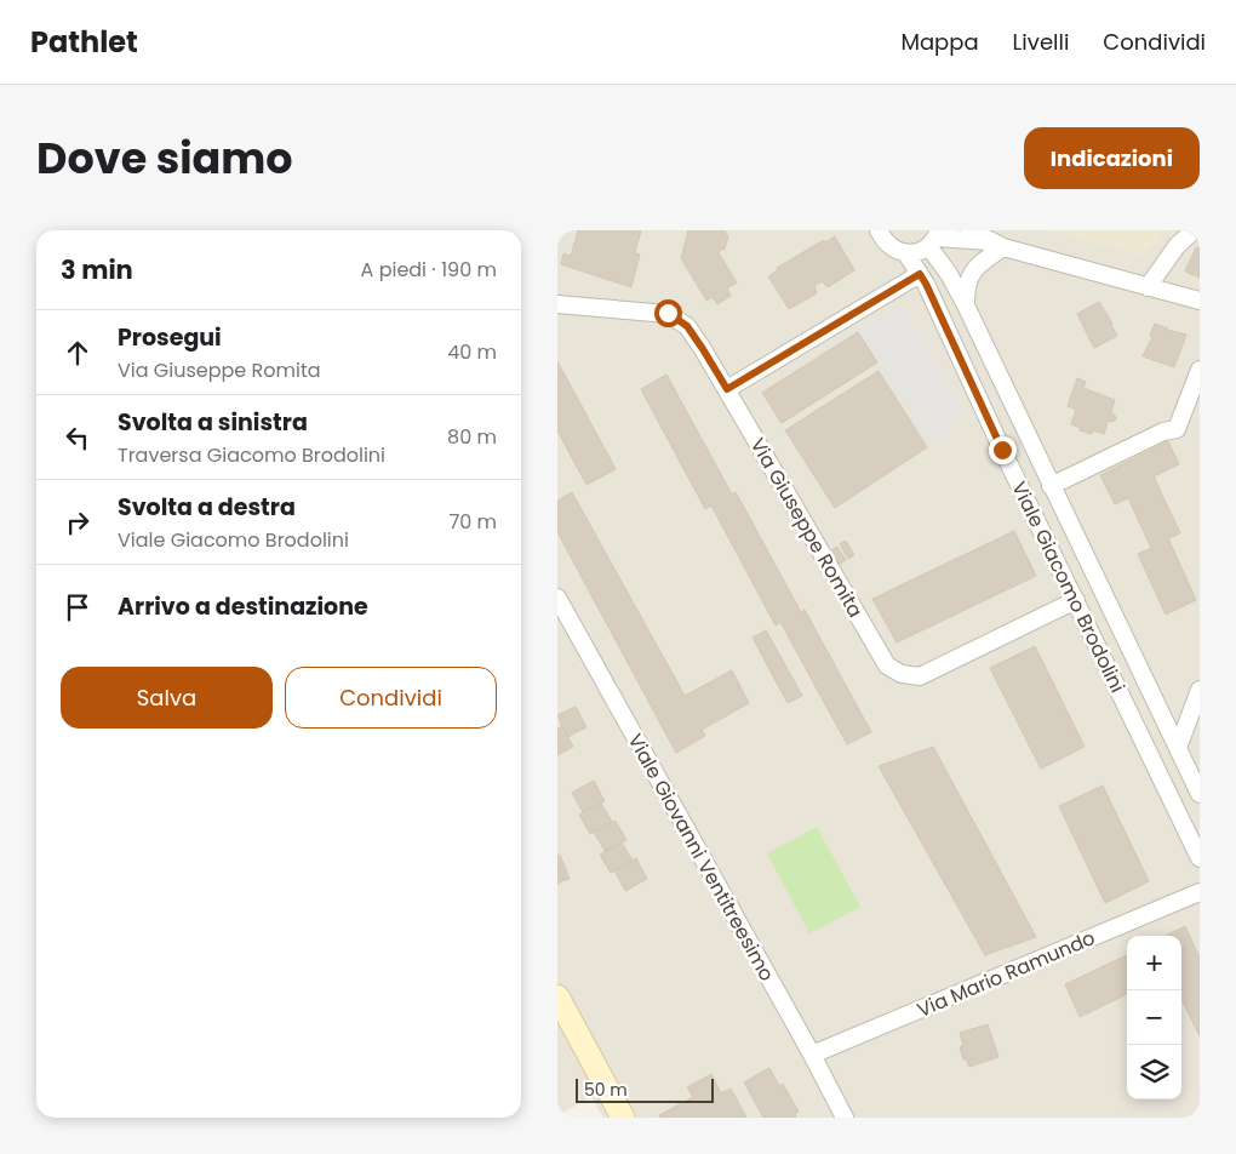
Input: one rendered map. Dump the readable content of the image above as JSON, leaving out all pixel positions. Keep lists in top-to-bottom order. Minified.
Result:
{"streets":{"street":["Via Giuseppe Romita","Viale Giacomo Brodolini","Viale Giovanni Ventitreesimo","Via Mario Ramundo"]},"crossings":[["Via Giuseppe Romita","Viale Giacomo Brodolini"],["Viale Giovanni Ventitreesimo","Via Mario Ramundo"]],"scale_bar":"50 m","page":{"header":"Pathlet","nav":["Mappa","Livelli","Condividi"],"title":"Dove siamo","buttons":["Indicazioni",["Salva","Condividi"]],"heading":["3 min","A piedi · 190 m"],"list":[["Prosegui","Via Giuseppe Romita","40 m"],["Svolta a sinistra","Traversa Giacomo Brodolini","80 m"],["Svolta a destra","Viale Giacomo Brodolini","70 m"],"Arrivo a destinazione"],"map_buttons":["+","−"],"scale":"50 m"}}
